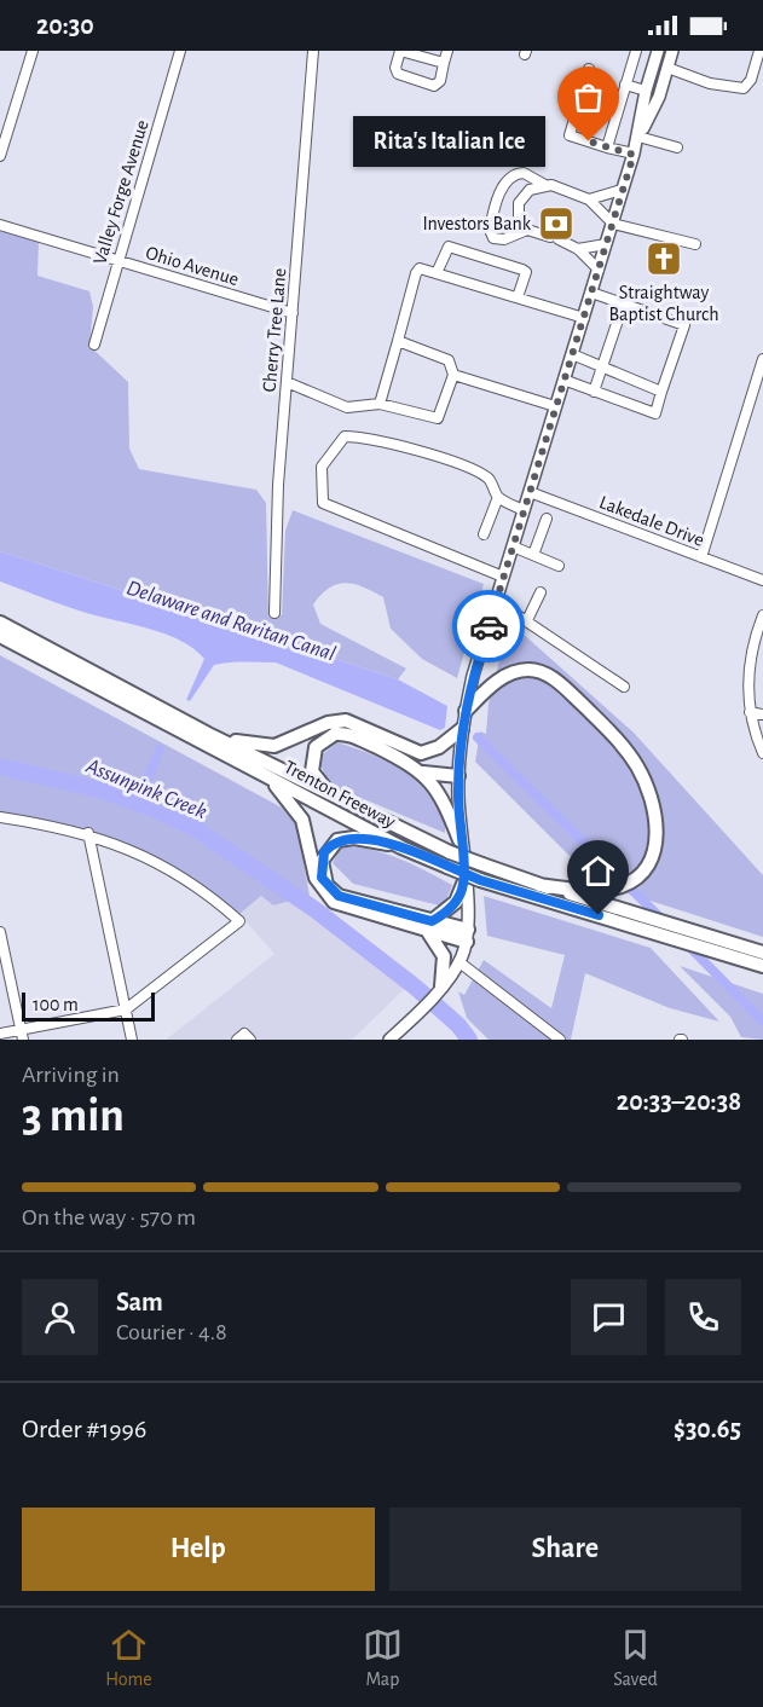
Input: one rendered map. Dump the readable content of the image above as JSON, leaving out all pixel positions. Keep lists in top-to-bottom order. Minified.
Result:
{"streets":{"highway":["Trenton Freeway"],"street":["Valley Forge Avenue","Ohio Avenue","Cherry Tree Lane","Lakedale Drive"]},"crossings":[["Valley Forge Avenue","Ohio Avenue"],["Ohio Avenue","Cherry Tree Lane"]],"water":["Delaware and Raritan Canal","Assunpink Creek"],"places":{"other":["Rita's Italian Ice"],"bank":["Investors Bank"],"church":["Straightway Baptist Church"]},"scale_bar":"100 m","page":{"status":"20:30","bubble":"Rita's Italian Ice","scale":"100 m","heading":["3 min","Arriving in","20:33–20:38"],"panel":["Sam","Courier · 4.8","Order #1996","$30.65"],"bar":"On the way · 570 m","buttons":["Help","Share"],"tabs":["Home","Map","Saved"]}}
